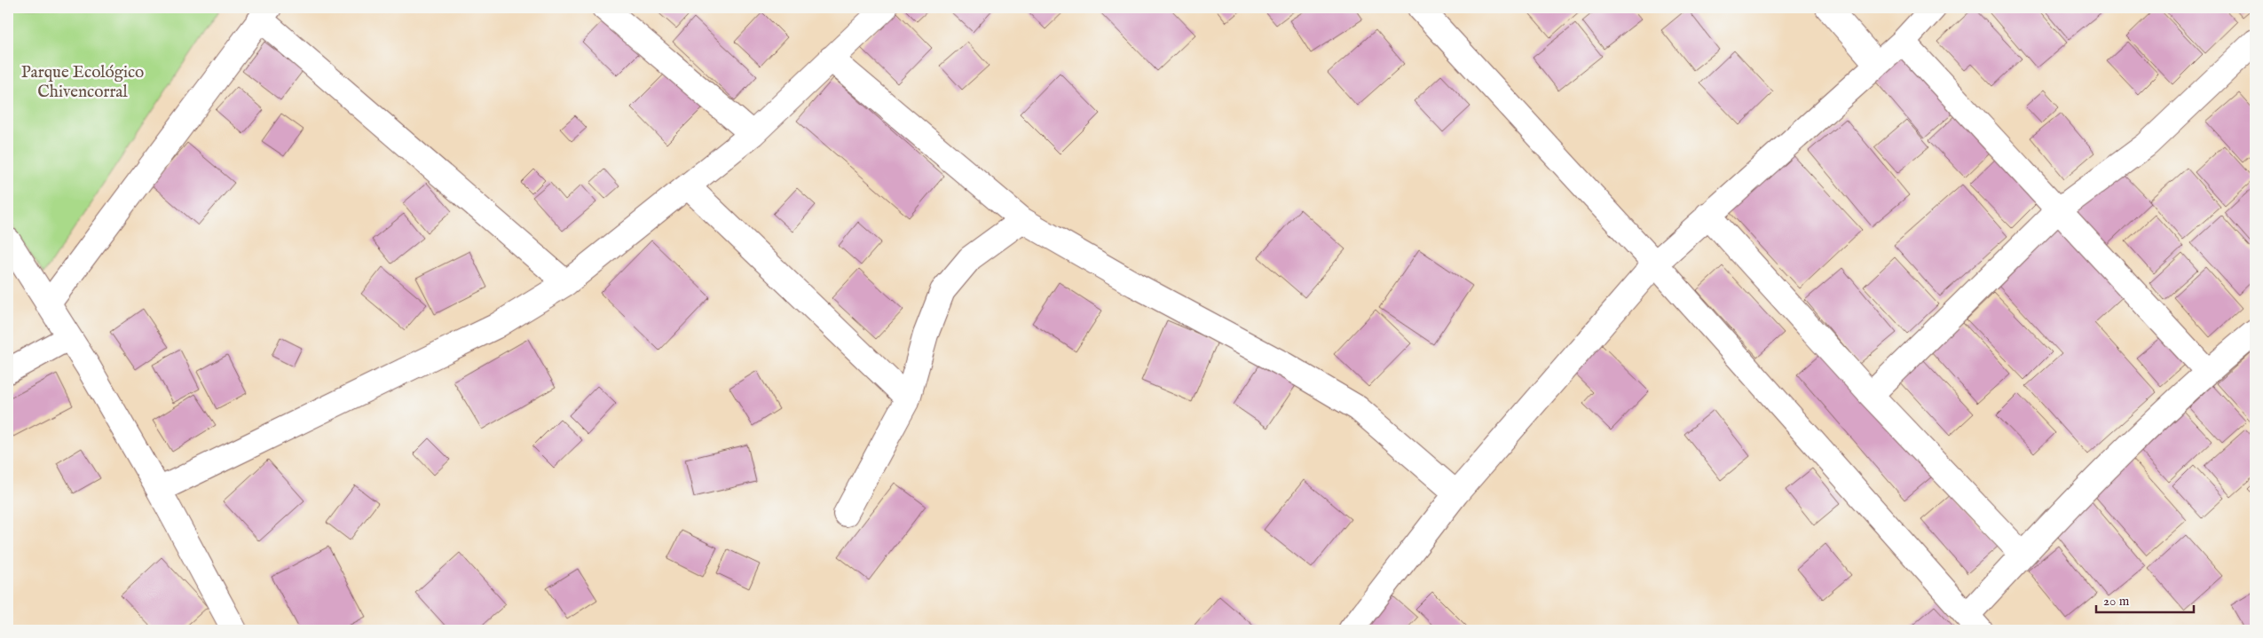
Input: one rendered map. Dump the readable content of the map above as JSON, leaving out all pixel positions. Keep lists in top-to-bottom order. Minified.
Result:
{"parks":["Parque Ecológico Chivencorral"],"scale_bar":"20 m"}
